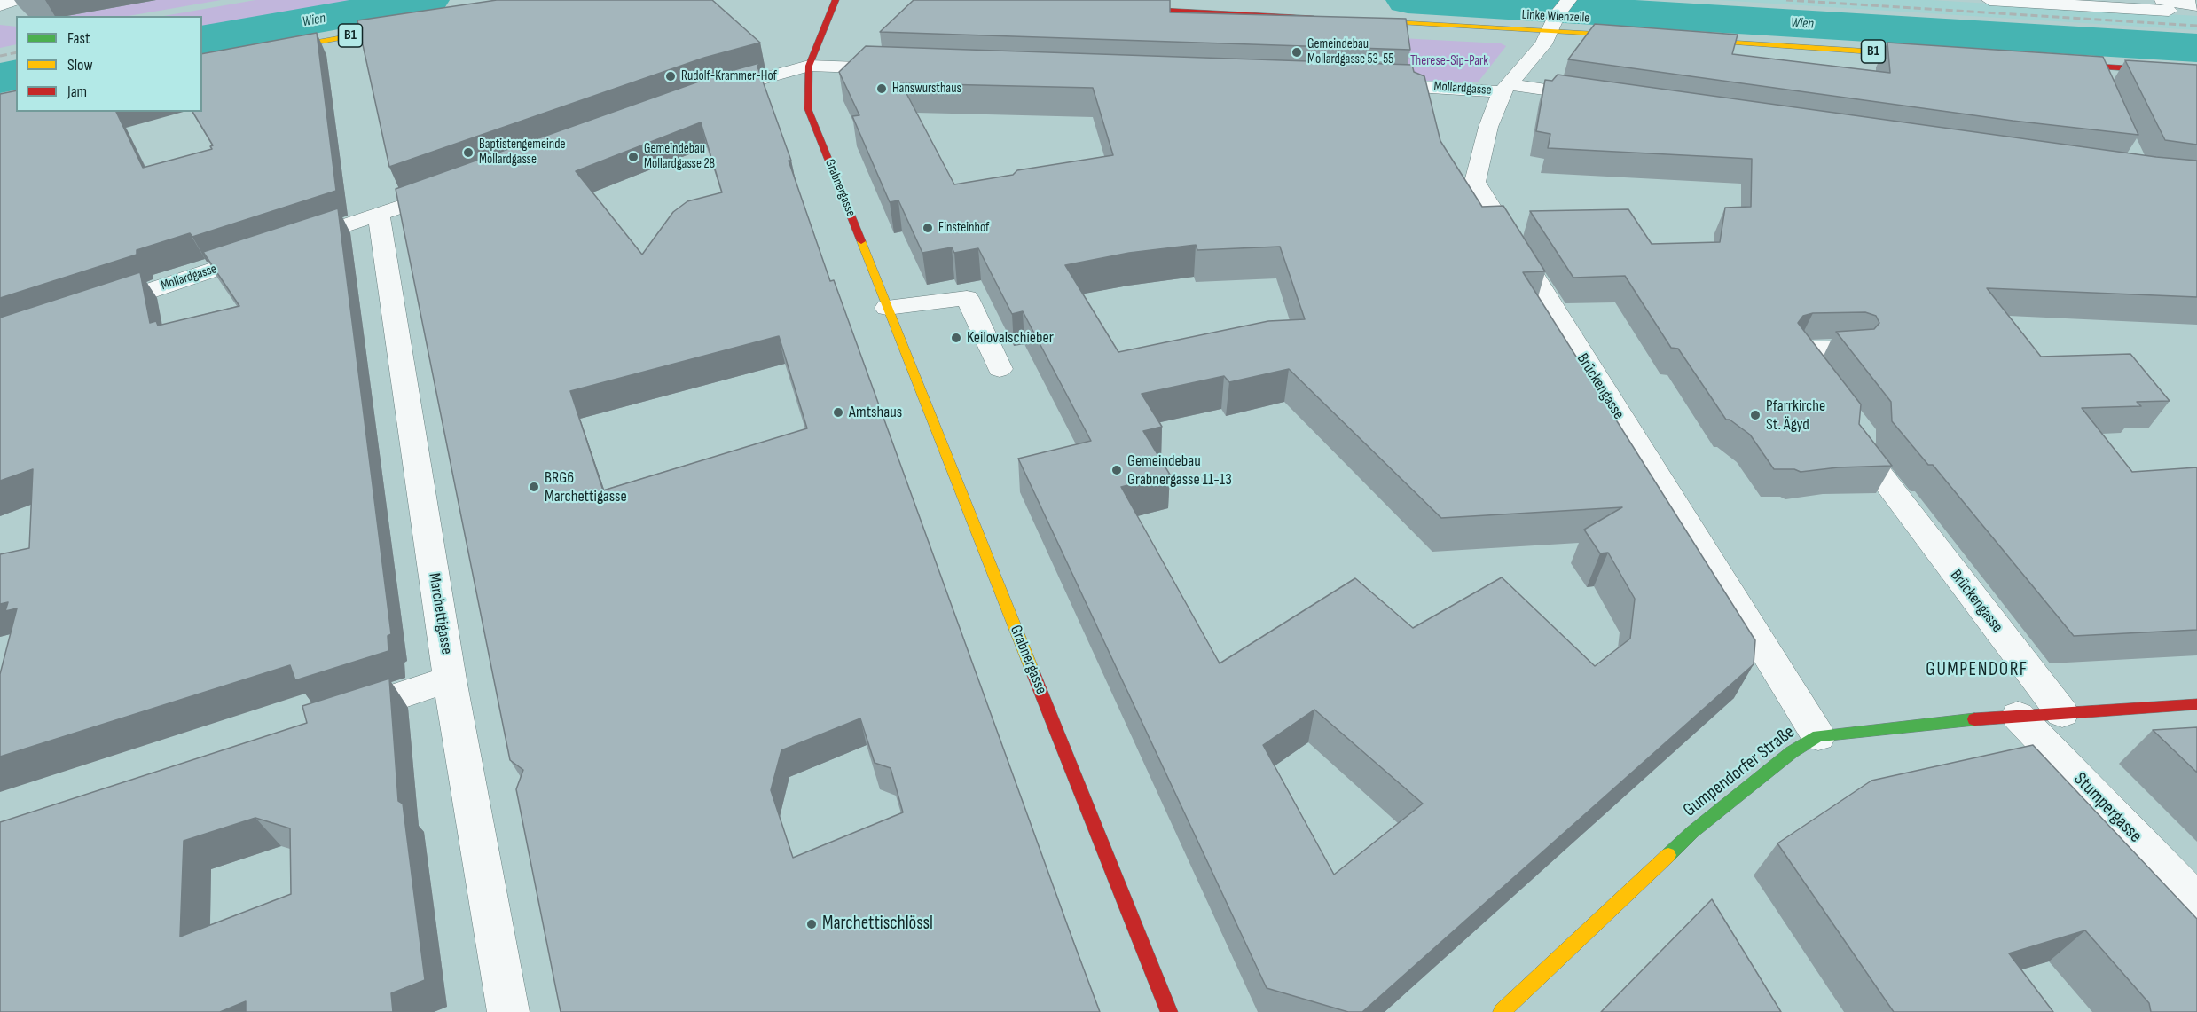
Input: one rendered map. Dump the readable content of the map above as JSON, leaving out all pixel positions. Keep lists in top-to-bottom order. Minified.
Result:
{"streets":{"street":["Linke Wienzeile","B1","Mollardgasse","Grabnergasse","Brückengasse","Marchettigasse","Gumpendorfer Straße","Stumpergasse"]},"crossings":[["Linke Wienzeile","Brückengasse"],["Mollardgasse","Brückengasse"],["Mollardgasse","Marchettigasse"],["Brückengasse","Gumpendorfer Straße"],["Gumpendorfer Straße","Stumpergasse"]],"districts":["GUMPENDORF"],"water":["Wien"],"parks":["Therese-Sip-Park"],"places":["Gemeindebau Mollardgasse 53-55","Rudolf-Krammer-Hof","Hanswursthaus","Baptistengemeinde Mollardgasse","Gemeindebau Mollardgasse 28","Einsteinhof","Keilovalschieber","Amtshaus","Pfarrkirche St. Ägyd","Gemeindebau Grabnergasse 11-13","BRG6 Marchettigasse","Marchettischlössl"],"legend":["Fast","Slow","Jam"]}
